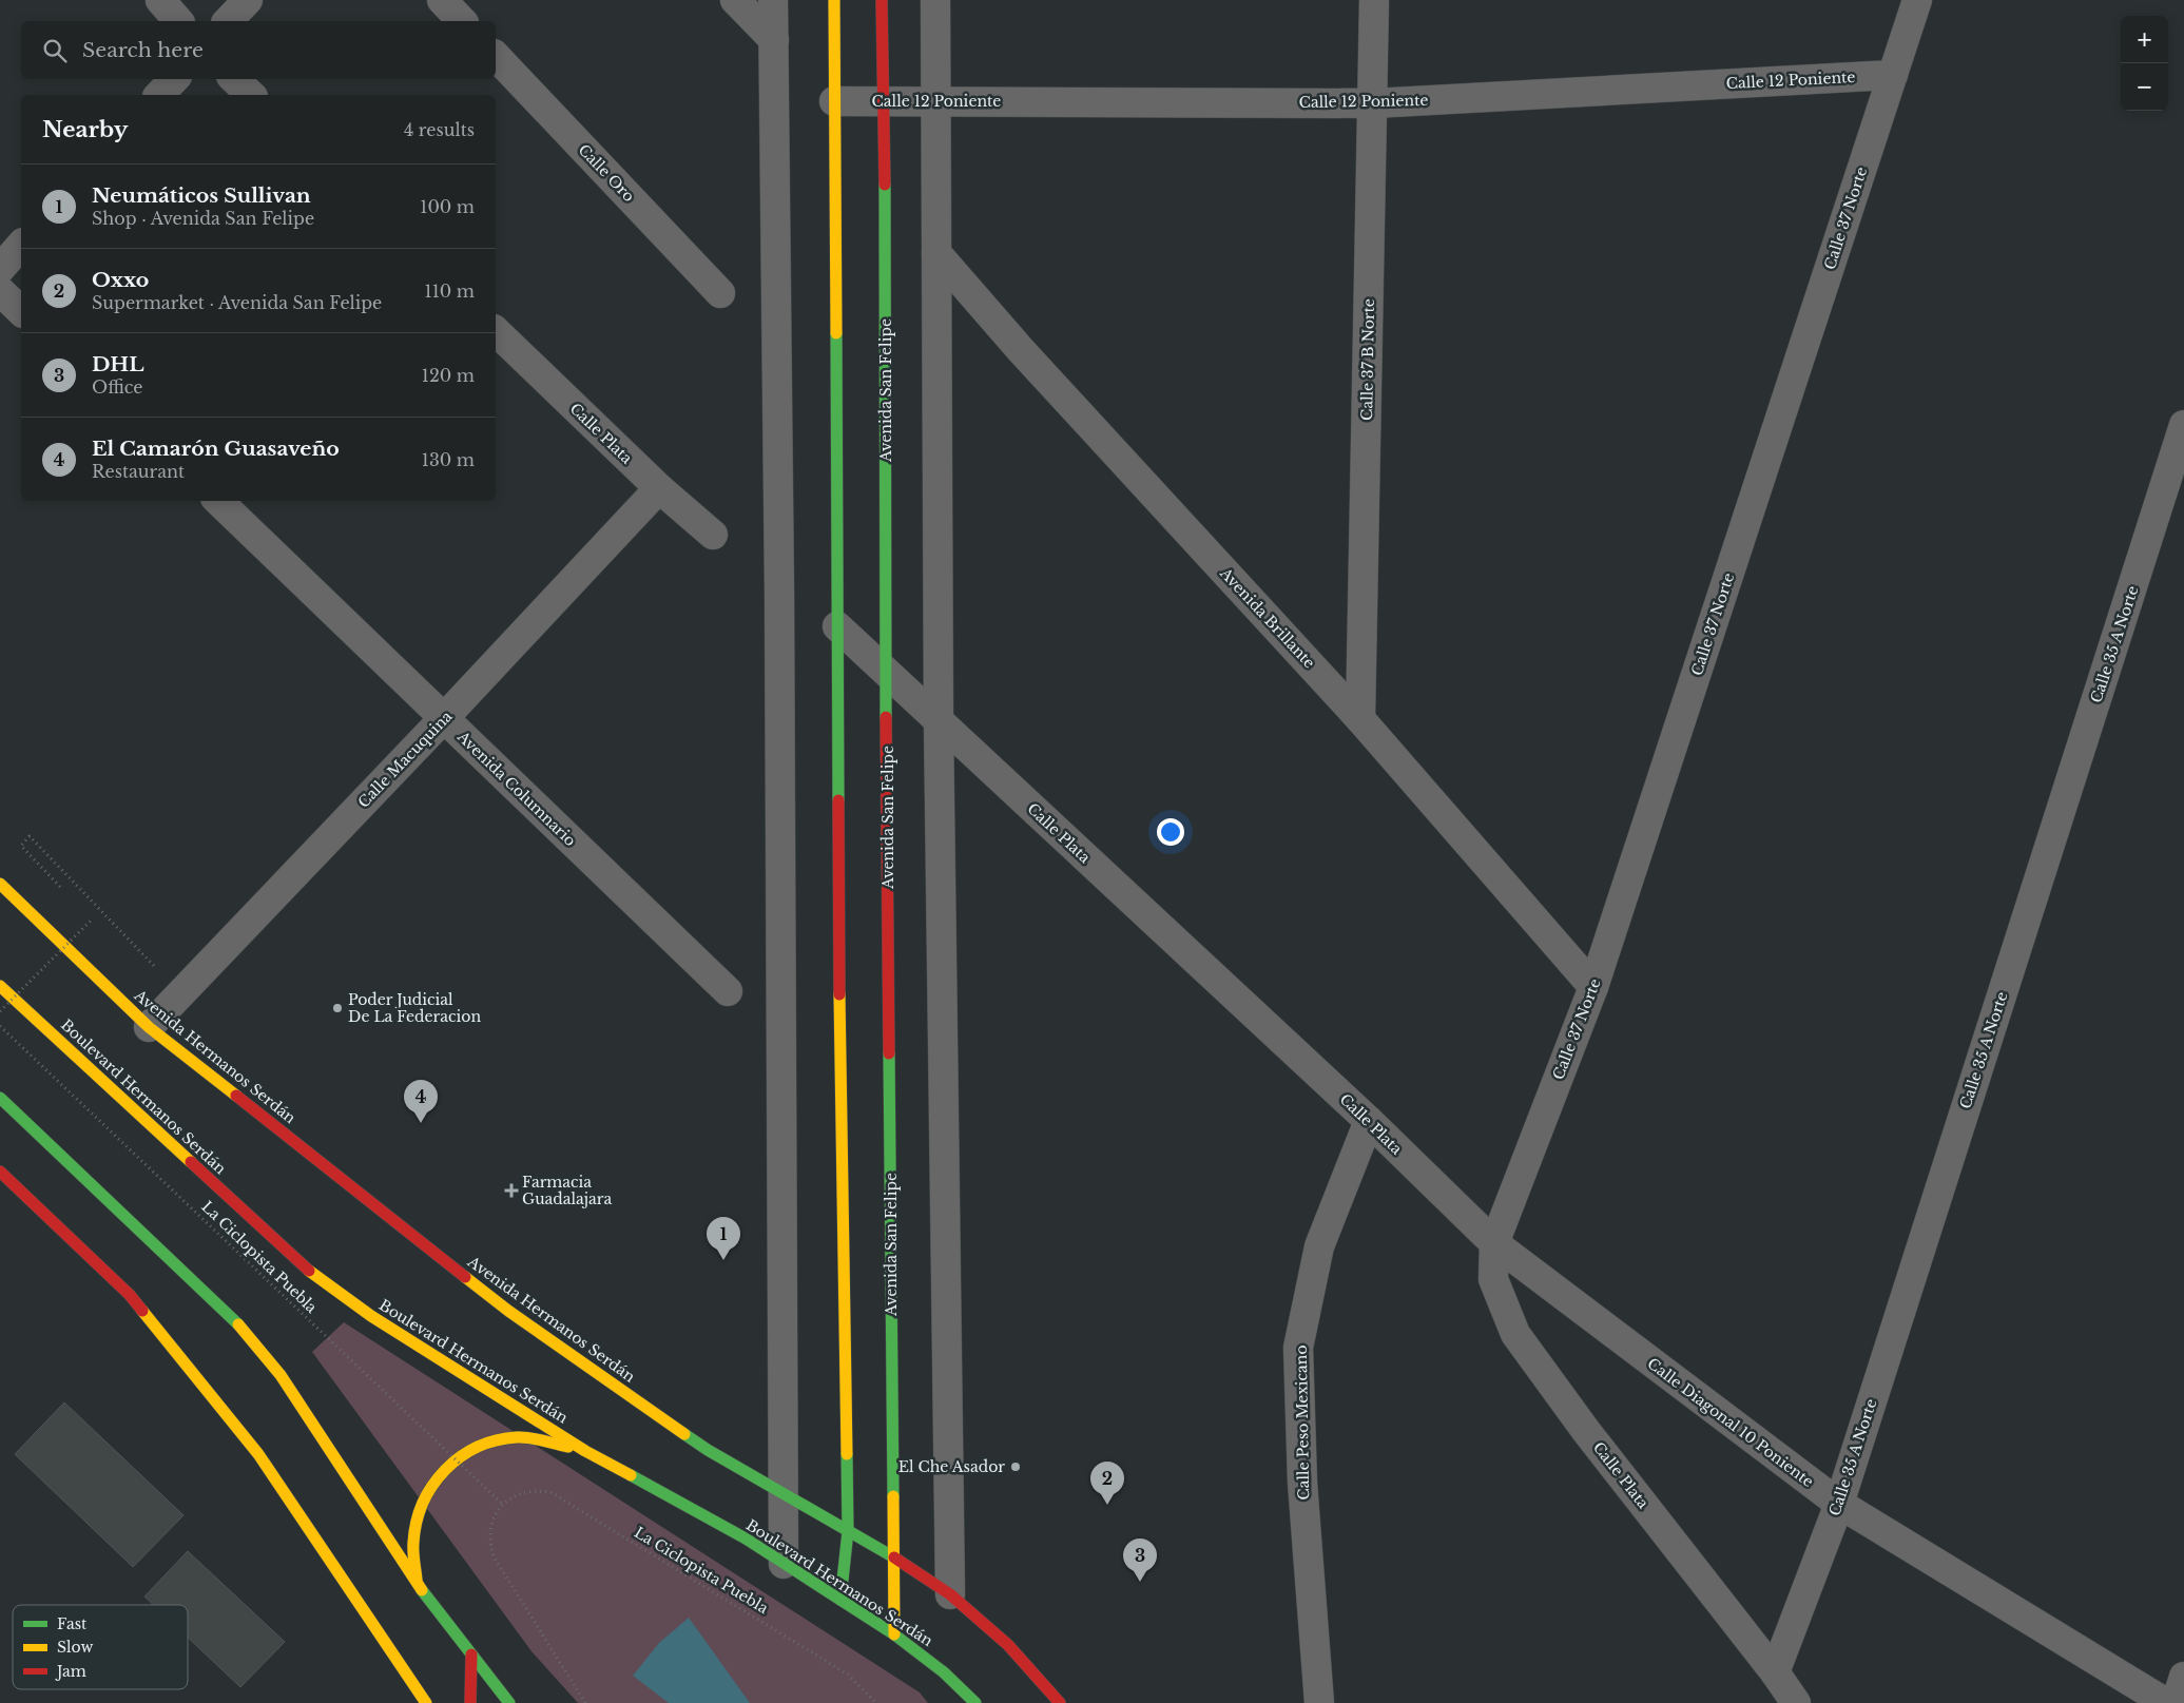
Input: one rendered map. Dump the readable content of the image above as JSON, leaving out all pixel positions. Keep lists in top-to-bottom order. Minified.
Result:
{"streets":{"main road":["Avenida San Felipe","Avenida Hermanos Serdán","Boulevard Hermanos Serdán"],"street":["Calle 12 Poniente","Calle Oro","Calle 37 Norte","Calle 37 B Norte","Calle Plata","Avenida Brillante","Calle 35 A Norte","Calle Macuquina","Avenida Columnario","Calle Peso Mexicano","Calle Diagonal 10 Poniente"],"path":["La Ciclopista Puebla"]},"crossings":[["Calle 12 Poniente","Calle 37 Norte"],["Calle 12 Poniente","Calle 37 B Norte"],["Calle 12 Poniente","Avenida San Felipe"],["Calle 37 Norte","Calle Plata"],["Calle 37 Norte","Avenida Brillante"],["Calle 37 Norte","Calle Diagonal 10 Poniente"],["Calle 37 B Norte","Avenida Brillante"],["Avenida San Felipe","Calle Plata"],["Avenida San Felipe","Avenida Hermanos Serdán"],["Avenida San Felipe","Boulevard Hermanos Serdán"],["Calle Plata","Calle 35 A Norte"],["Calle Plata","Calle Macuquina"],["Calle Plata","Calle Peso Mexicano"],["Calle Plata","Calle Diagonal 10 Poniente"],["Calle 35 A Norte","Calle Diagonal 10 Poniente"],["Calle Macuquina","Avenida Columnario"],["Calle Macuquina","Avenida Hermanos Serdán"]],"places":{"other":["Poder Judicial De La Federacion","El Che Asador"],"health":["Farmacia Guadalajara"]},"legend":["Fast","Slow","Jam"],"page":{"map_buttons":["+","−"],"search":"Search here","heading":["Nearby","4 results"],"list":[{"mark":"1","name":"Neumáticos Sullivan","note":"Shop · Avenida San Felipe","value":"100 m"},{"mark":"2","name":"Oxxo","note":"Supermarket · Avenida San Felipe","value":"110 m"},{"mark":"3","name":"DHL","note":"Office","value":"120 m"},{"mark":"4","name":"El Camarón Guasaveño","note":"Restaurant","value":"130 m"}],"pins":["4","1","2","3"]}}
